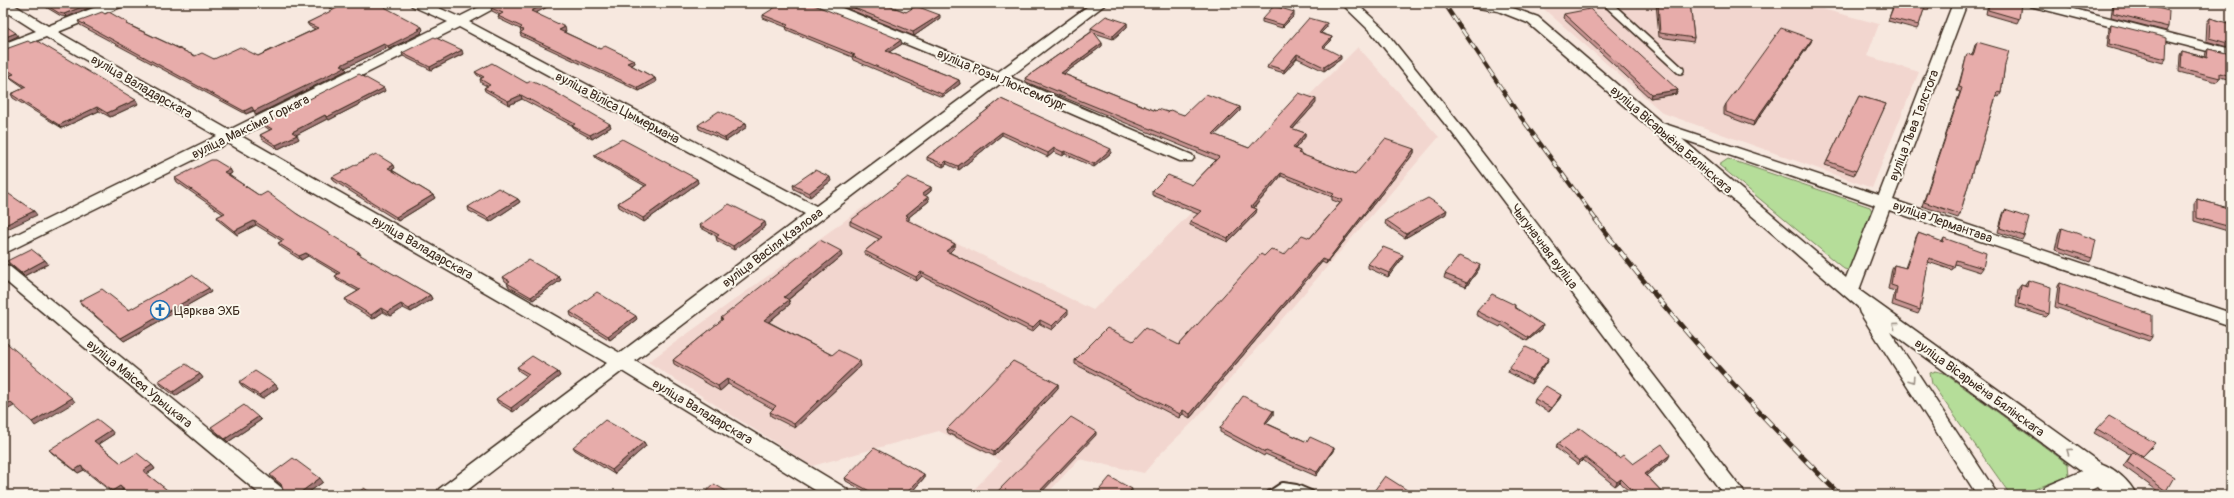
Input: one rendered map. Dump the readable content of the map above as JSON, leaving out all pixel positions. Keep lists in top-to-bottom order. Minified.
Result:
{"streets":{"main road":["вуліца Вісарыёна Бялінскага"],"street":["вуліца Розы Люксембург","вуліца Валадарскага","вуліца Віліса Цымермана","вуліца Льва Талстога","вуліца Максіма Горкага","вуліца Лермантава","Чыгуначная вуліца","вуліца Васіля Казлова","вуліца Маісея Урыцкага"]},"crossings":[["вуліца Розы Люксембург","вуліца Васіля Казлова"],["вуліца Валадарскага","вуліца Максіма Горкага"],["вуліца Валадарскага","вуліца Васіля Казлова"],["вуліца Віліса Цымермана","вуліца Максіма Горкага"],["вуліца Віліса Цымермана","вуліца Васіля Казлова"],["вуліца Льва Талстога","вуліца Вісарыёна Бялінскага"],["вуліца Льва Талстога","вуліца Лермантава"],["вуліца Вісарыёна Бялінскага","вуліца Лермантава"]],"places":{"church":["Царква ЭХБ"]}}
